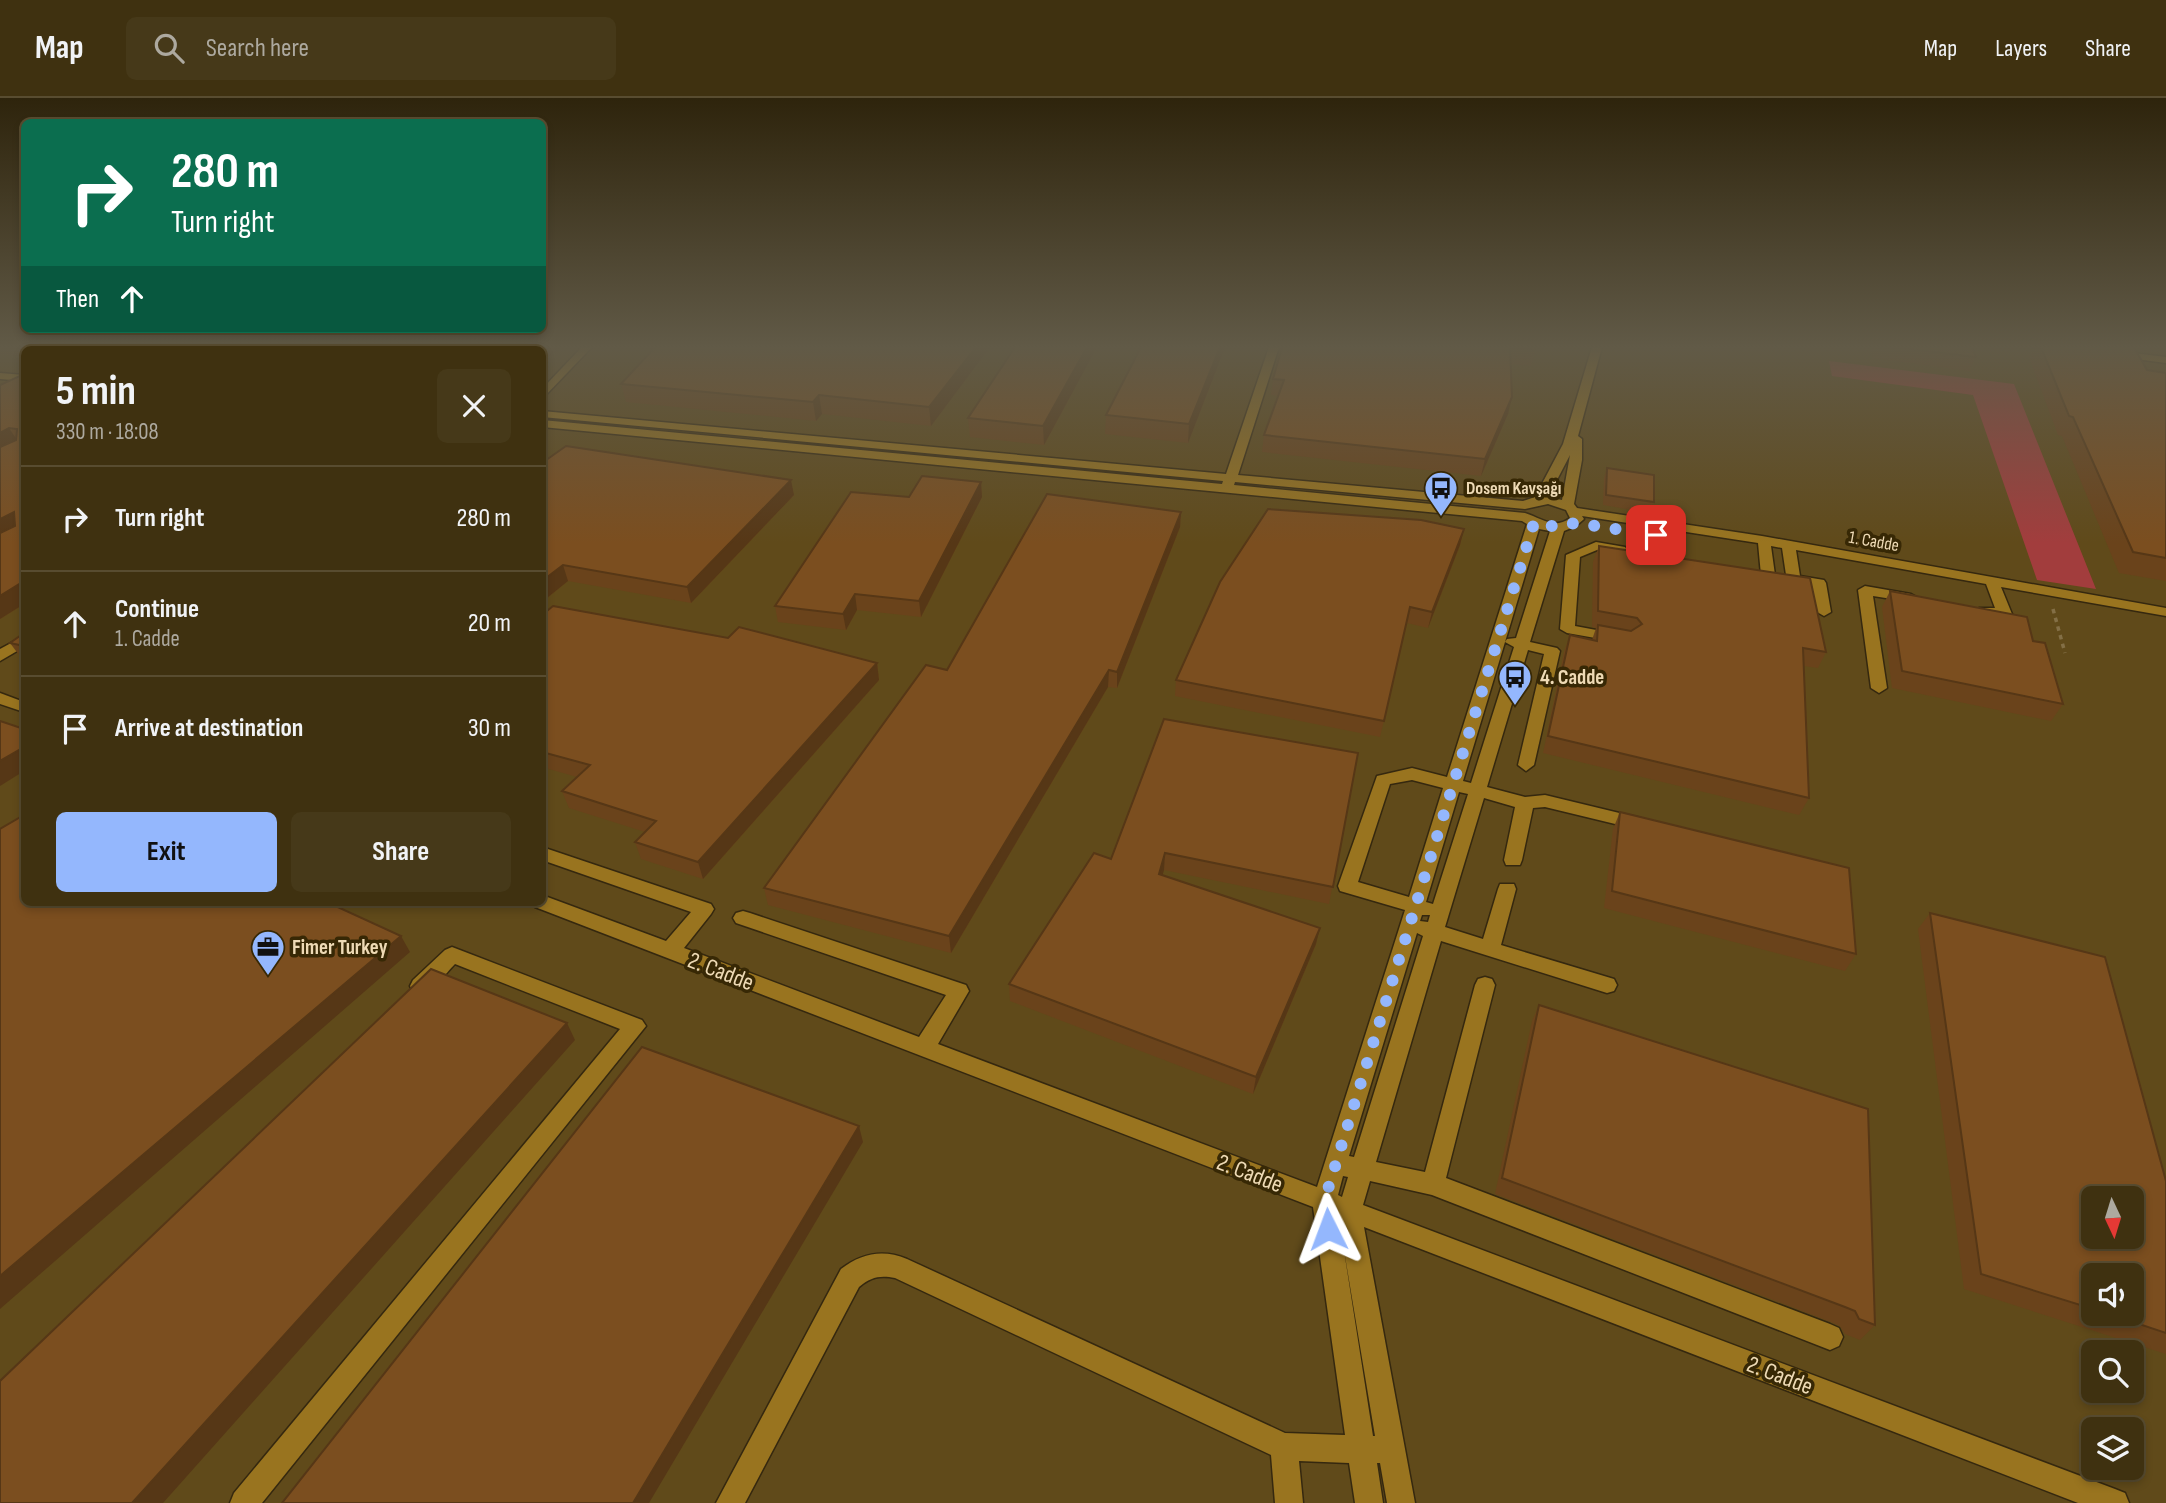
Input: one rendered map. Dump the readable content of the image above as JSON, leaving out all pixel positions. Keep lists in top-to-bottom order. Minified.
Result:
{"streets":{"street":["1. Cadde","2. Cadde"]},"places":{"bus stop":["Dosem Kavşağı","4. Cadde"],"office":["Fimer Turkey"]},"north":"bottom","page":{"header":"Map","search":"Search here","nav":["Map","Layers","Share"],"turn":["280 m","Turn right"],"then":"Then","heading":["5 min","330 m · 18:08"],"list":[{"name":"Turn right","value":"280 m"},{"name":"Continue","note":"1. Cadde","value":"20 m"},{"name":"Arrive at destination","value":"30 m"}],"buttons":["Exit","Share"]}}
